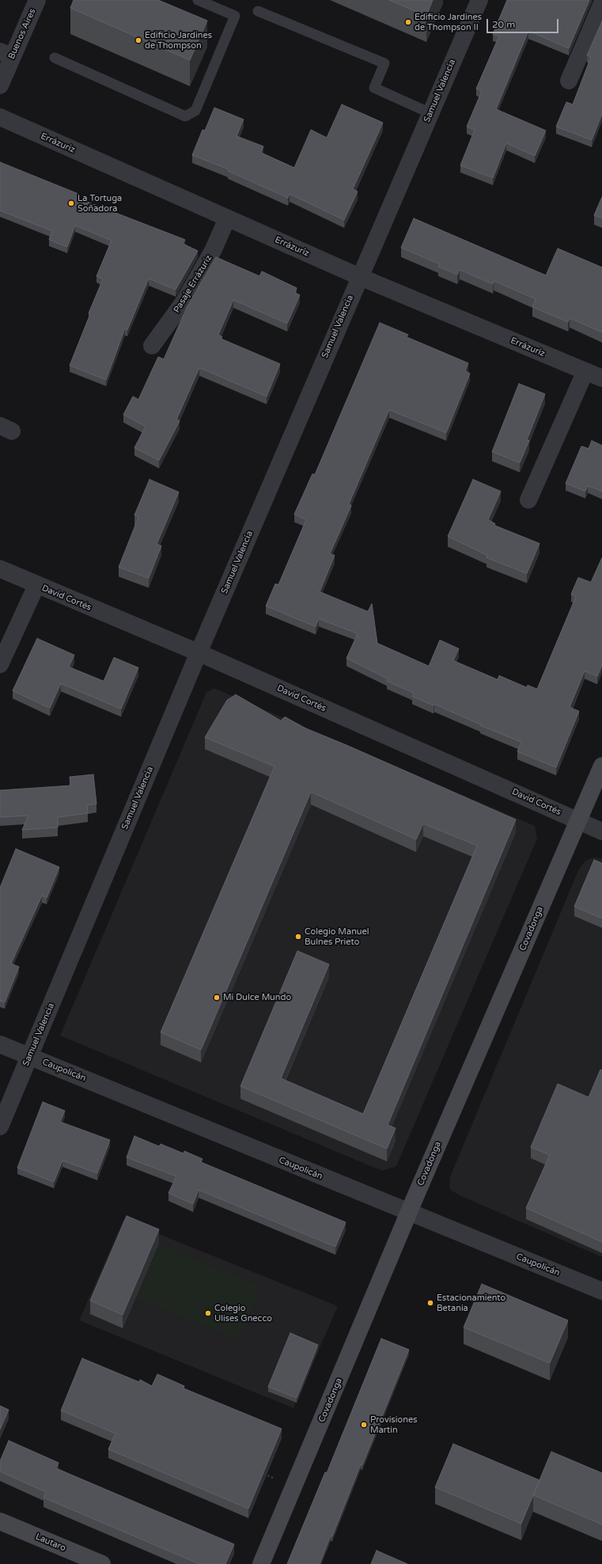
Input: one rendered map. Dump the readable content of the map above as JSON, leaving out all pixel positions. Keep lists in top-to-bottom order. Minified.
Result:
{"streets":{"main road":["Covadonga","Lautaro"],"street":["Buenos Aires","Samuel Valencia","Errázuriz","Pasaje Errázuriz","David Cortés","Caupolicán"]},"crossings":[["Samuel Valencia","Errázuriz"],["Samuel Valencia","David Cortés"],["Samuel Valencia","Caupolicán"],["Errázuriz","Pasaje Errázuriz"],["David Cortés","Covadonga"],["Covadonga","Caupolicán"]],"places":["Edificio Jardines de Thompson II","Edificio Jardines de Thompson","La Tortuga Soñadora","Colegio Manuel Bulnes Prieto","Mi Dulce Mundo","Estacionamiento Betania","Colegio Ulises Gnecco","Provisiones Martin"],"scale_bar":"20 m"}
